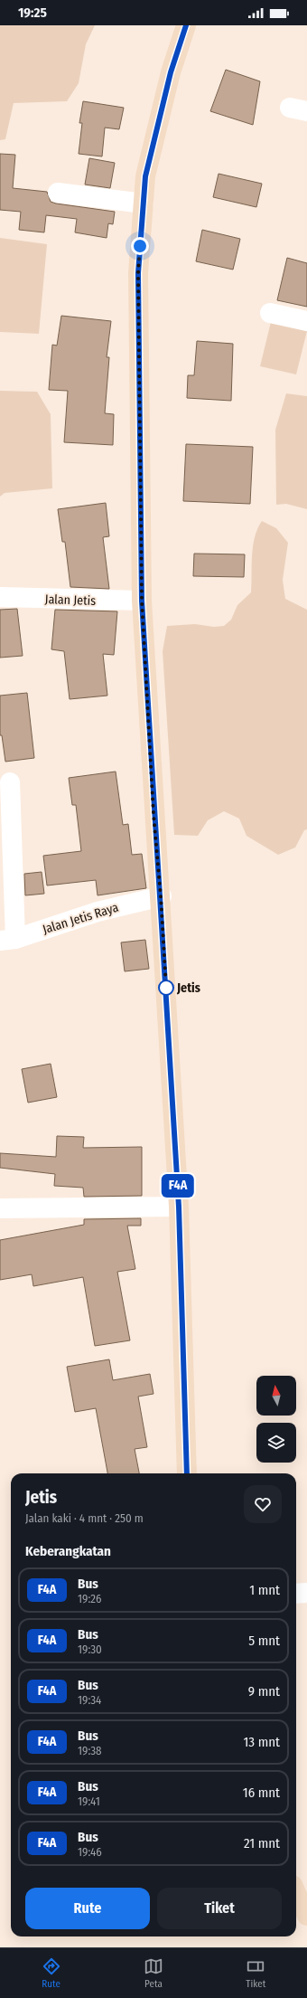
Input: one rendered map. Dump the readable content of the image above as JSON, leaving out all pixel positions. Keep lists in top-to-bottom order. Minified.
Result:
{"streets":{"street":["Jalan Jetis","Jalan Jetis Raya"]},"places":["Jetis"],"lines":["bus line F4A"],"north":"top","page":{"status":"19:25","on_map":"F4A","heading":[["Jetis","Jalan kaki · 4 mnt · 250 m"],"Keberangkatan"],"list":[{"mark":"F4A","name":"Bus","note":"19:26","value":"1 mnt"},{"mark":"F4A","name":"Bus","note":"19:30","value":"5 mnt"},{"mark":"F4A","name":"Bus","note":"19:34","value":"9 mnt"},{"mark":"F4A","name":"Bus","note":"19:38","value":"13 mnt"},{"mark":"F4A","name":"Bus","note":"19:41","value":"16 mnt"},{"mark":"F4A","name":"Bus","note":"19:46","value":"21 mnt"}],"buttons":["Rute","Tiket"],"tabs":["Rute","Peta","Tiket"]}}
